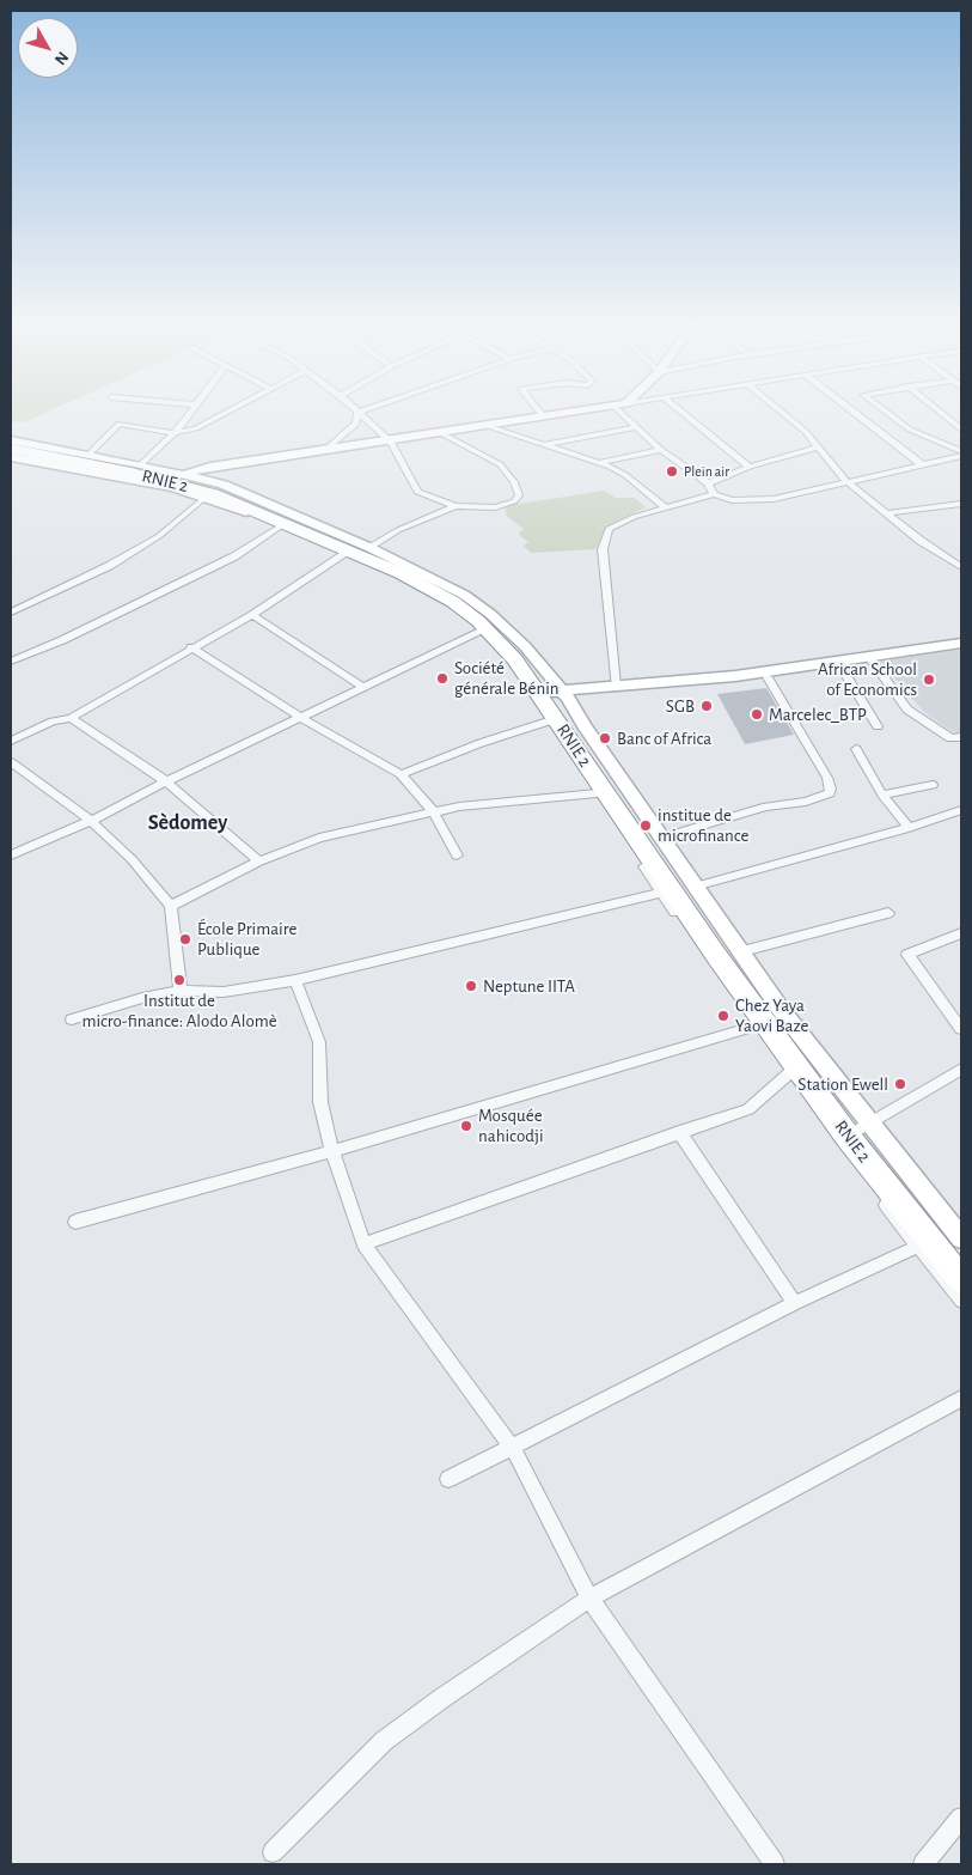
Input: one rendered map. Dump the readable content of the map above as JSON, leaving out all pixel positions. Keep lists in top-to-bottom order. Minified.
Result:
{"streets":{"highway":["RNIE 2"]},"districts":["Sèdomey"],"places":["Plein air","Société générale Bénin","African School of Economics","SGB","Marcelec_BTP","Banc of Africa","institue de microfinance","École Primaire Publique","Institut de micro-finance: Alodo Alomè","Neptune IITA","Chez Yaya Yaovi Baze","Station Ewell","Mosquée nahicodji"],"north":"bottom right"}
